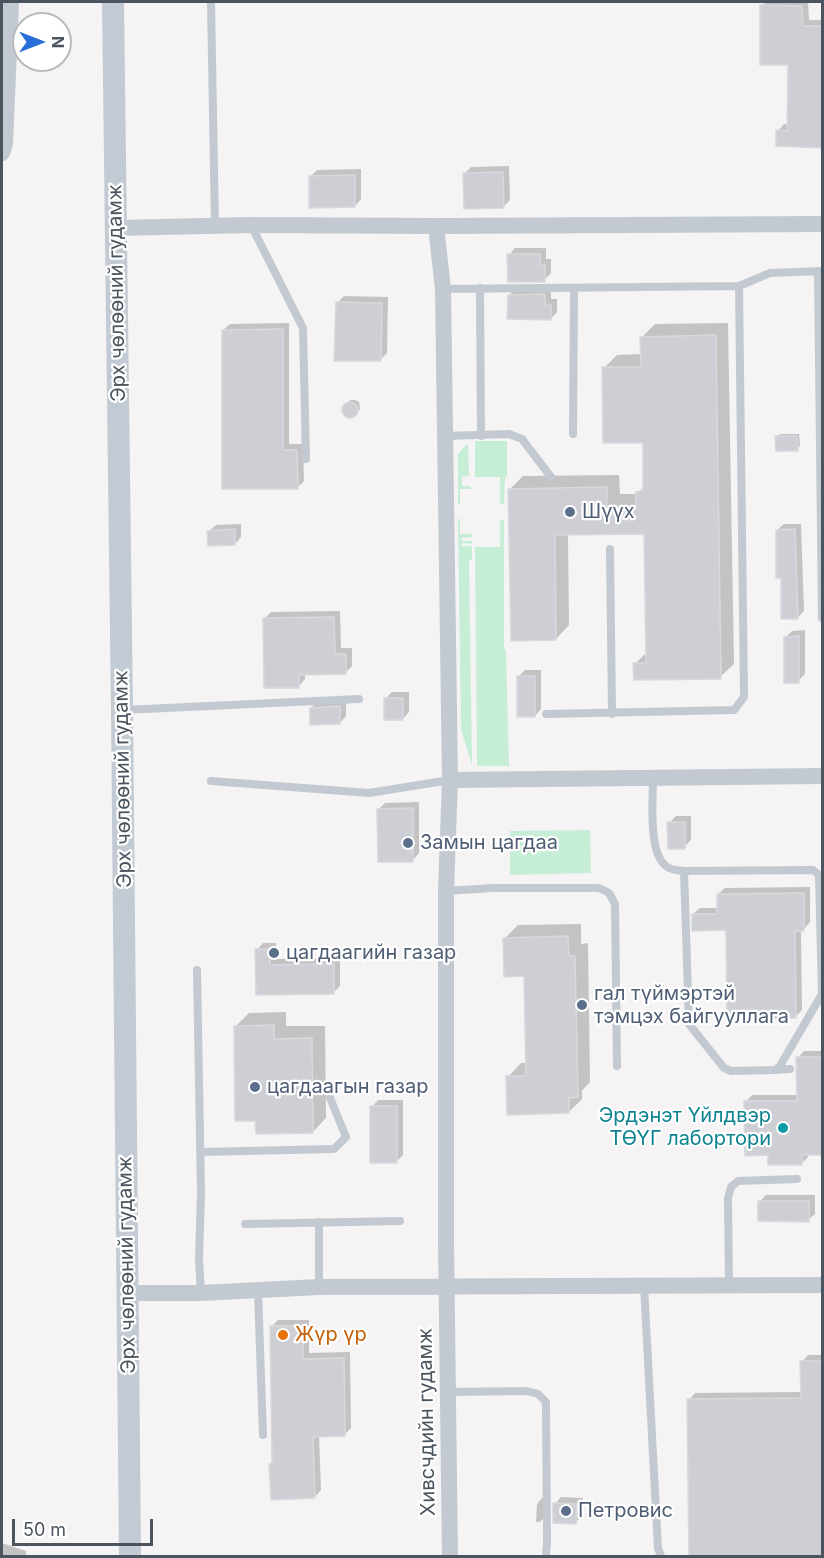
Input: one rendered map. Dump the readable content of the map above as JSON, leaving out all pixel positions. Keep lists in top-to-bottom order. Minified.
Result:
{"streets":{"main road":["Эрх чөлөөний гудамж"],"street":["Хивсчдийн гудамж"]},"places":["Шүүх","Замын цагдаа","цагдаагийн газар","гал түймэртэй тэмцэх байгууллага","цагдаагын газар","Эрдэнэт Үйлдвэр ТӨҮГ лабортори","Жүр үр","Петровис"],"scale_bar":"50 m","north":"right"}
